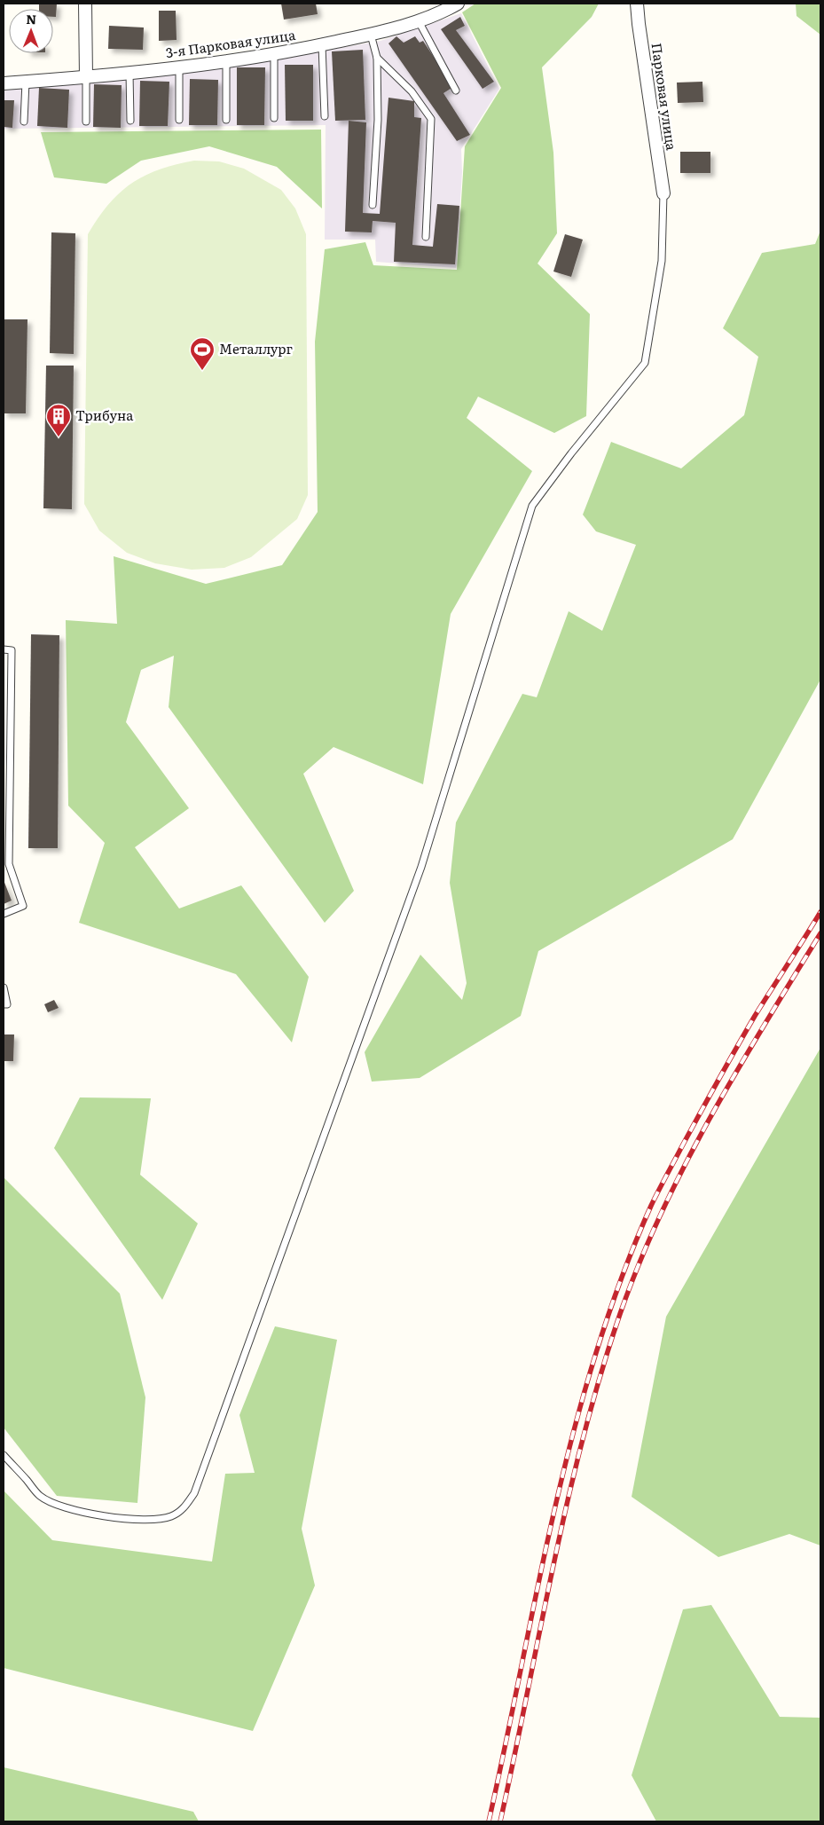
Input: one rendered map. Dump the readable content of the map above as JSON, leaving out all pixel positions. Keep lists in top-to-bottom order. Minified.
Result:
{"streets":{"street":["3-я Парковая улица","Парковая улица"]},"places":{"sports":["Металлург"],"building":["Трибуна"]},"north":"top"}
